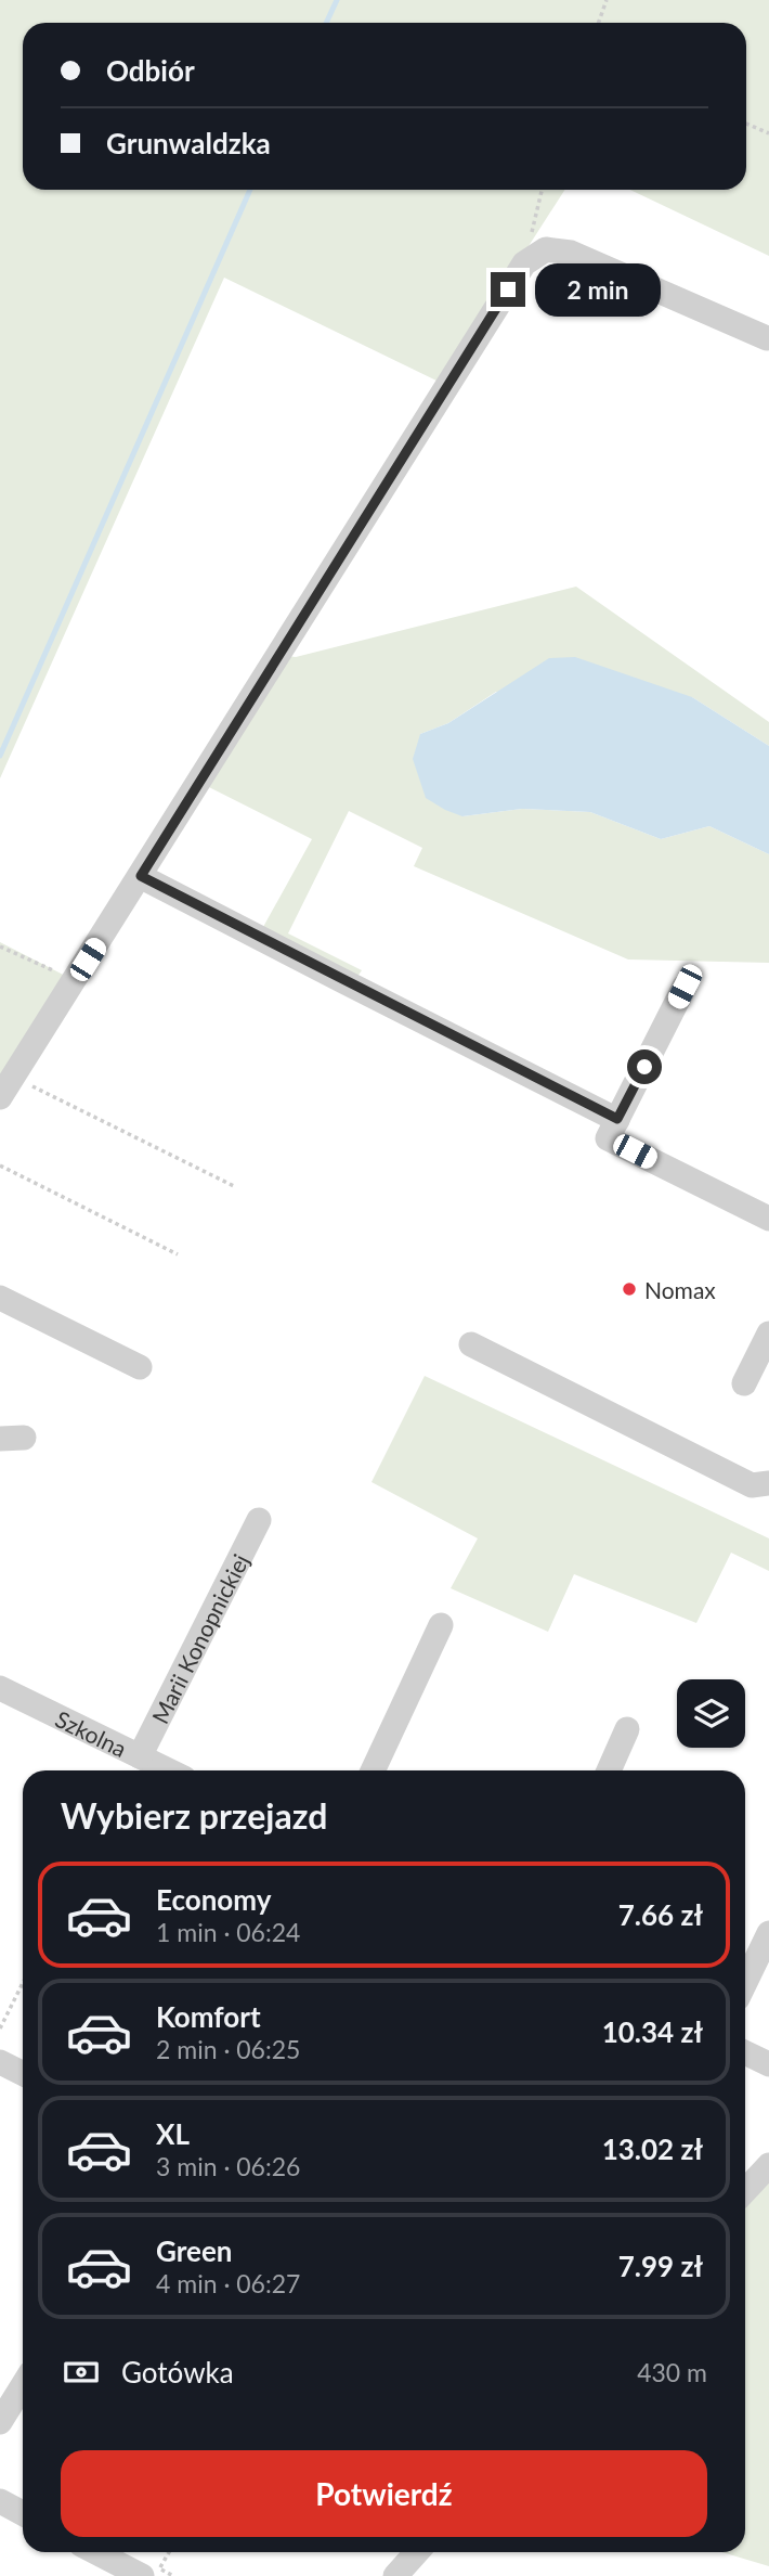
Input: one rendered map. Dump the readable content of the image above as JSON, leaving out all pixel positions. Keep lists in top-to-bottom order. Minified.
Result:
{"streets":{"street":["Marii Konopnickiej","Szkolna"]},"crossings":[["Marii Konopnickiej","Szkolna"]],"places":["Nomax"],"page":{"banner":["Odbiór","Grunwaldzka"],"bubble":"2 min","heading":"Wybierz przejazd","list":[{"name":"Economy","note":"1 min · 06:24","value":"7.66 zł"},{"name":"Komfort","note":"2 min · 06:25","value":"10.34 zł"},{"name":"XL","note":"3 min · 06:26","value":"13.02 zł"},{"name":"Green","note":"4 min · 06:27","value":"7.99 zł"}],"pay":["Gotówka","430 m"],"buttons":"Potwierdź"}}
